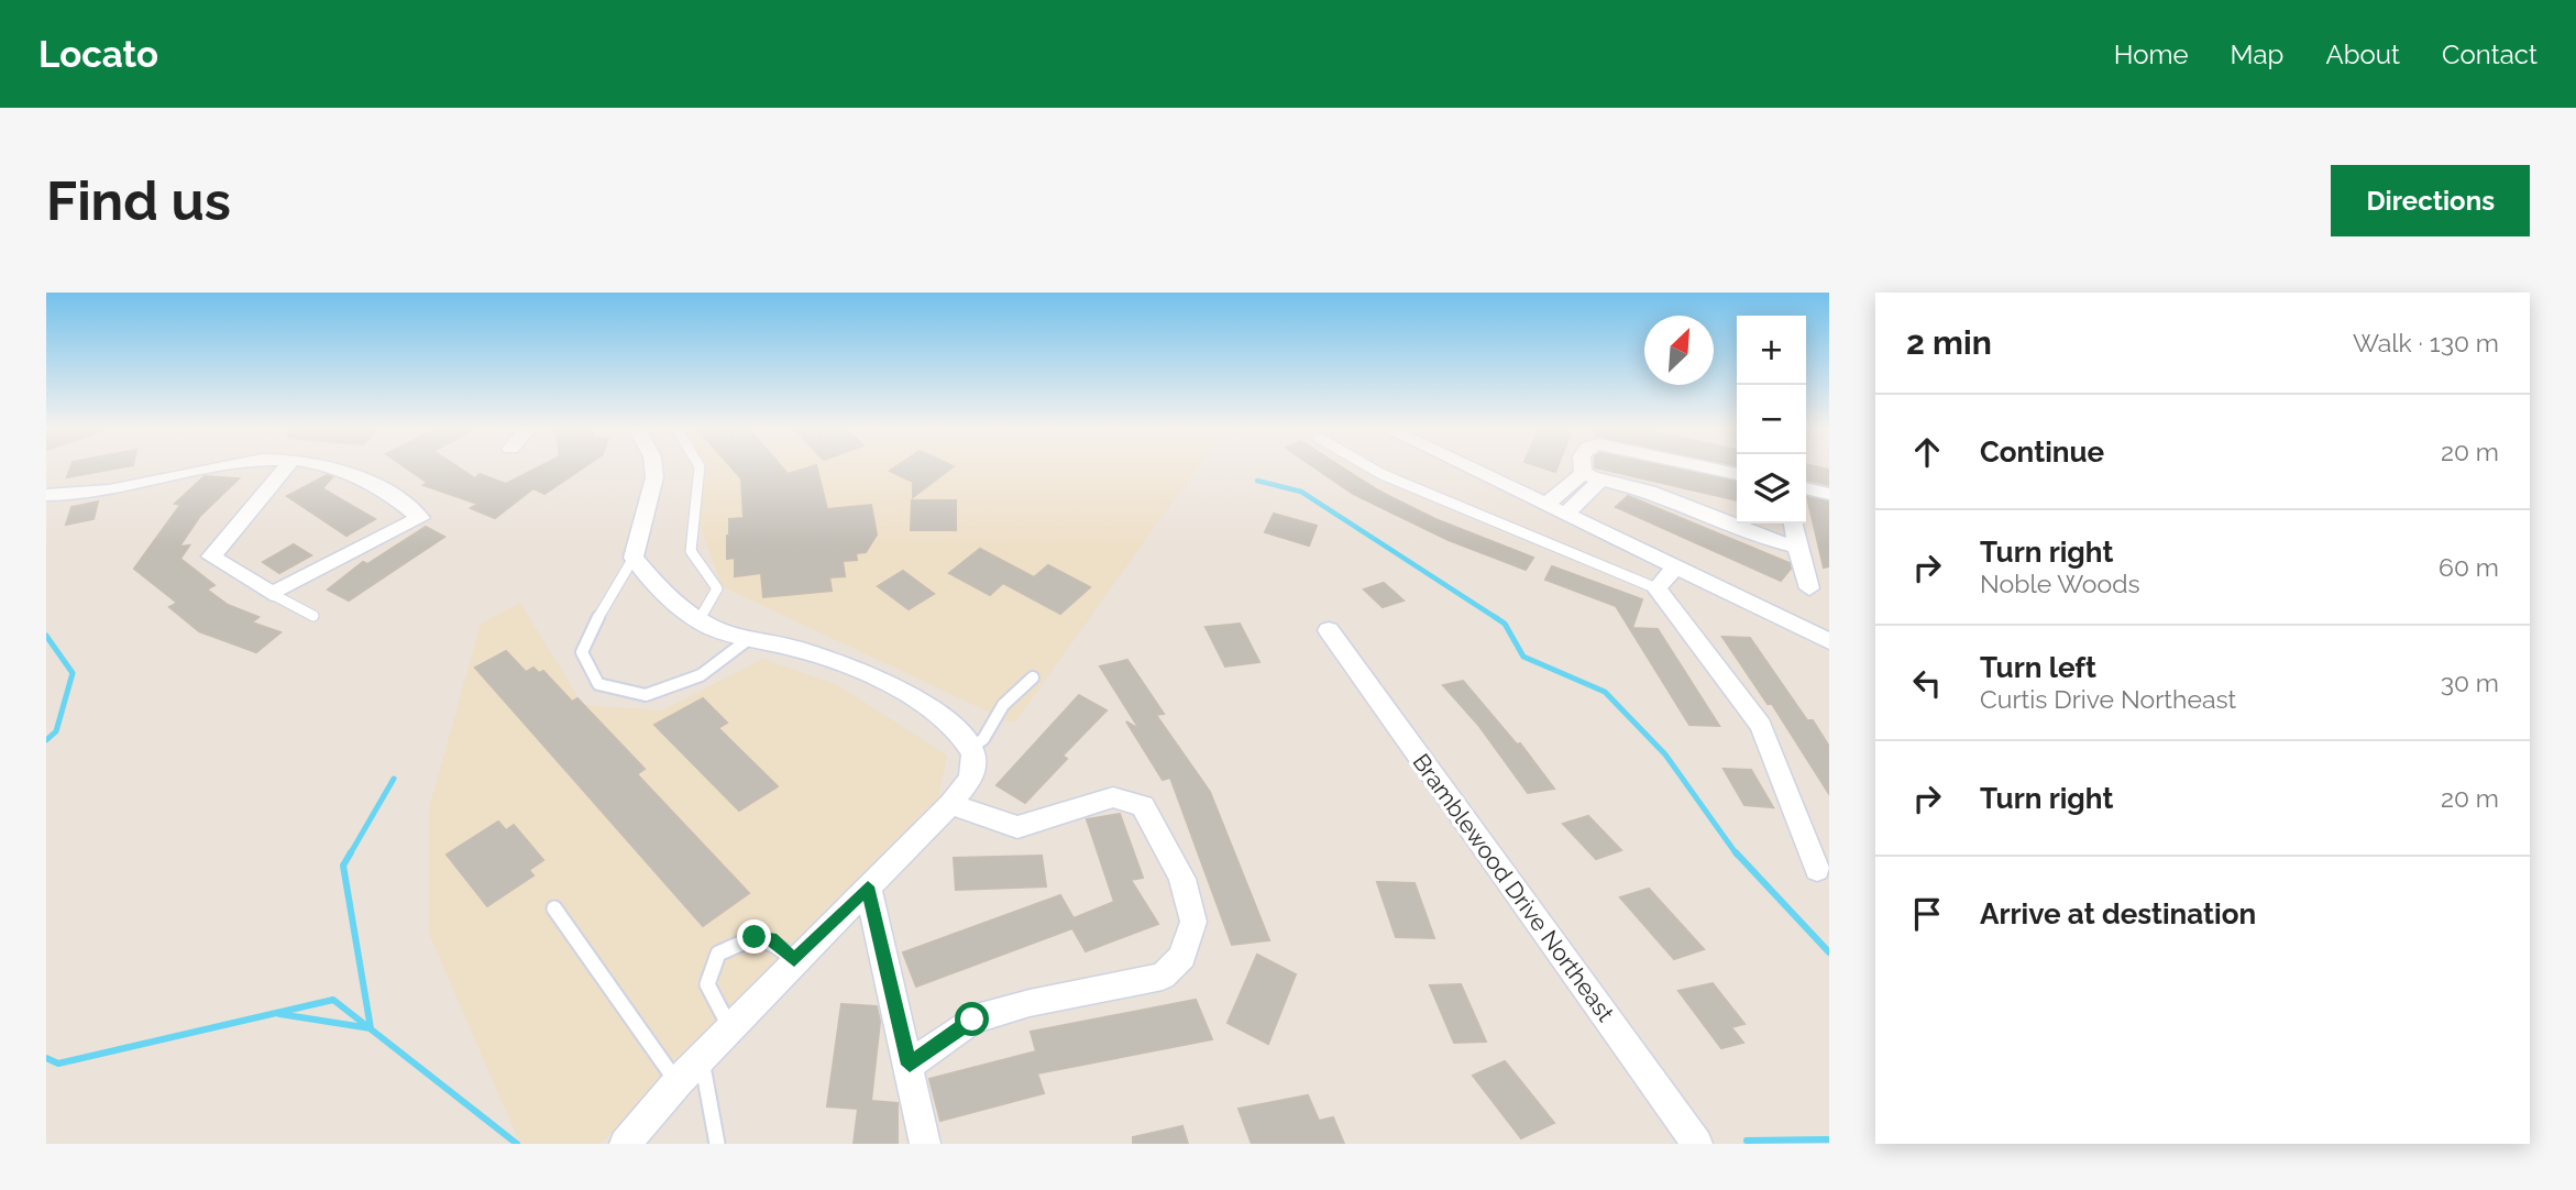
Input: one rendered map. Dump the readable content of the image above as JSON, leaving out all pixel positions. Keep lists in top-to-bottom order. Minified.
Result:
{"streets":{"street":["Bramblewood Drive Northeast"]},"north":"top right","page":{"header":"Locato","nav":["Home","Map","About","Contact"],"buttons":"Directions","title":"Find us","heading":["2 min","Walk · 130 m"],"map_buttons":["+","−"],"list":[["Continue","20 m"],["Turn right","Noble Woods","60 m"],["Turn left","Curtis Drive Northeast","30 m"],["Turn right","20 m"],"Arrive at destination"]}}
